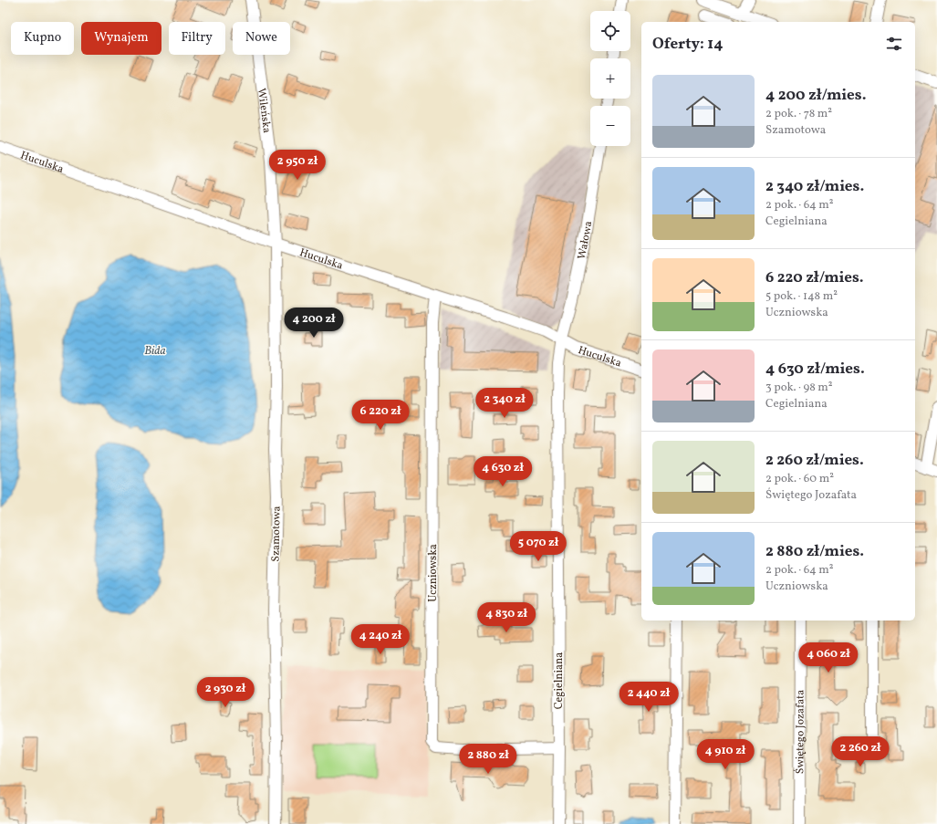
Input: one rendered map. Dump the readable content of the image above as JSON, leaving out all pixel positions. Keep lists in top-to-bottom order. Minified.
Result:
{"streets":{"street":["Wileńska","Huculska","Wałowa","Szamotowa","Uczniowska","Cegielniana","Świętego Jozafata"]},"crossings":[["Wileńska","Huculska"],["Wileńska","Szamotowa"],["Huculska","Wałowa"],["Huculska","Szamotowa"],["Huculska","Uczniowska"],["Huculska","Cegielniana"],["Wałowa","Cegielniana"],["Uczniowska","Cegielniana"]],"water":["Bida"],"page":{"map_buttons":["+","−"],"chip":["Kupno","Wynajem","Filtry","Nowe"],"heading":"Oferty: 14","list":[{"name":"4 200 zł/mies.","note":"2 pok. · 78 m² · Szamotowa"},{"name":"2 340 zł/mies.","note":"2 pok. · 64 m² · Cegielniana"},{"name":"6 220 zł/mies.","note":"5 pok. · 148 m² · Uczniowska"},{"name":"4 630 zł/mies.","note":"3 pok. · 98 m² · Cegielniana"},{"name":"2 260 zł/mies.","note":"2 pok. · 60 m² · Świętego Jozafata"},{"name":"2 880 zł/mies.","note":"2 pok. · 64 m² · Uczniowska"}],"price":["2 950 zł","4 200 zł","2 340 zł","6 220 zł","4 630 zł","5 070 zł","4 830 zł","4 240 zł","4 060 zł","2 930 zł","2 440 zł","2 260 zł","4 910 zł","2 880 zł"]}}
